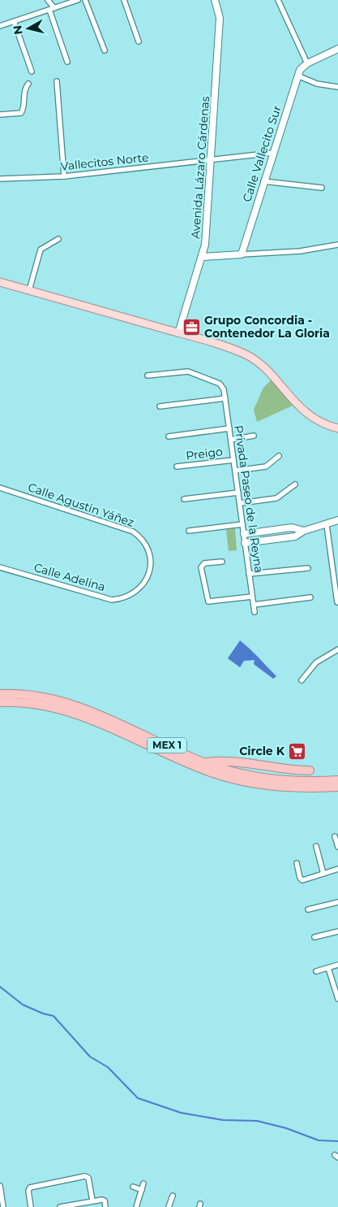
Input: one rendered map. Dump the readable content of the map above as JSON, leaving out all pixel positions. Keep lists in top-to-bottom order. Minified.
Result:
{"streets":{"highway":["MEX 1"],"street":["Calle Vallecito Sur","Vallecitos Norte","Avenida Lázaro Cárdenas","Preigo","Privada Paseo de la Reyna","Calle Agustin Yáñez","Calle Adelina"]},"crossings":[["Calle Vallecito Sur","Vallecitos Norte"],["Vallecitos Norte","Avenida Lázaro Cárdenas"],["Preigo","Privada Paseo de la Reyna"],["Calle Agustin Yáñez","Calle Adelina"]],"places":{"office":["Grupo Concordia - Contenedor La Gloria"],"supermarket":["Circle K"]},"north":"left"}
